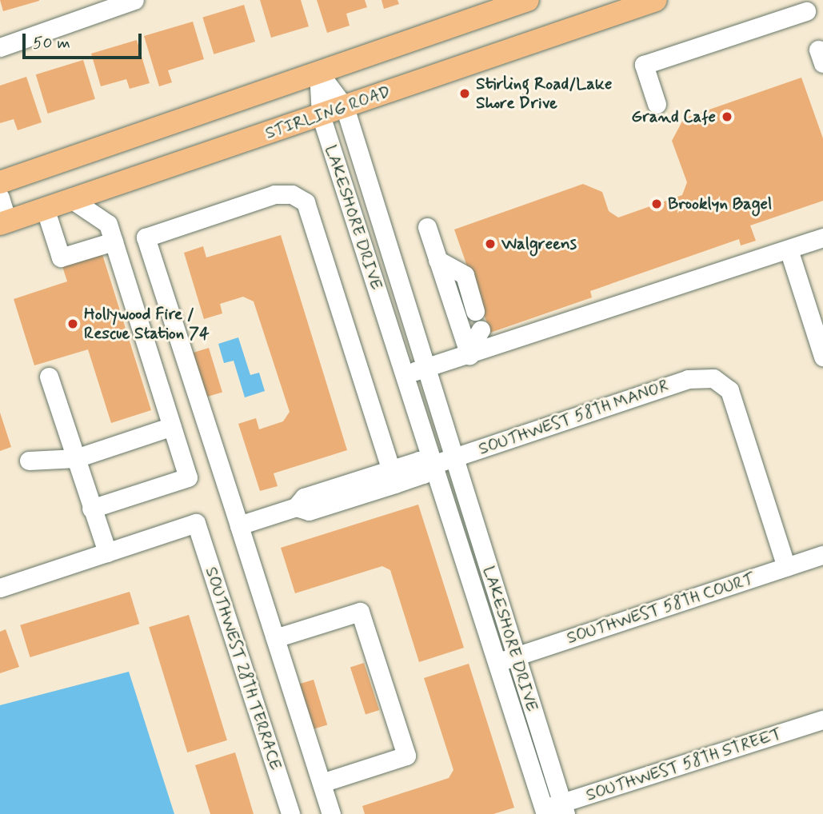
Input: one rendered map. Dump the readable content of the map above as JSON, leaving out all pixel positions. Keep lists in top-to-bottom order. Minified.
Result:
{"streets":{"main road":["STIRLING ROAD"],"street":["LAKESHORE DRIVE","SOUTHWEST 58TH MANOR","SOUTHWEST 58TH COURT","SOUTHWEST 28TH TERRACE","SOUTHWEST 58TH STREET"]},"crossings":[["STIRLING ROAD","LAKESHORE DRIVE"],["LAKESHORE DRIVE","SOUTHWEST 58TH MANOR"],["LAKESHORE DRIVE","SOUTHWEST 58TH COURT"],["LAKESHORE DRIVE","SOUTHWEST 58TH STREET"],["SOUTHWEST 58TH MANOR","SOUTHWEST 58TH COURT"]],"places":["Stirling Road/Lake Shore Drive","Grand Cafe","Brooklyn Bagel","Walgreens","Hollywood Fire / Rescue Station 74"],"scale_bar":"50 m"}
